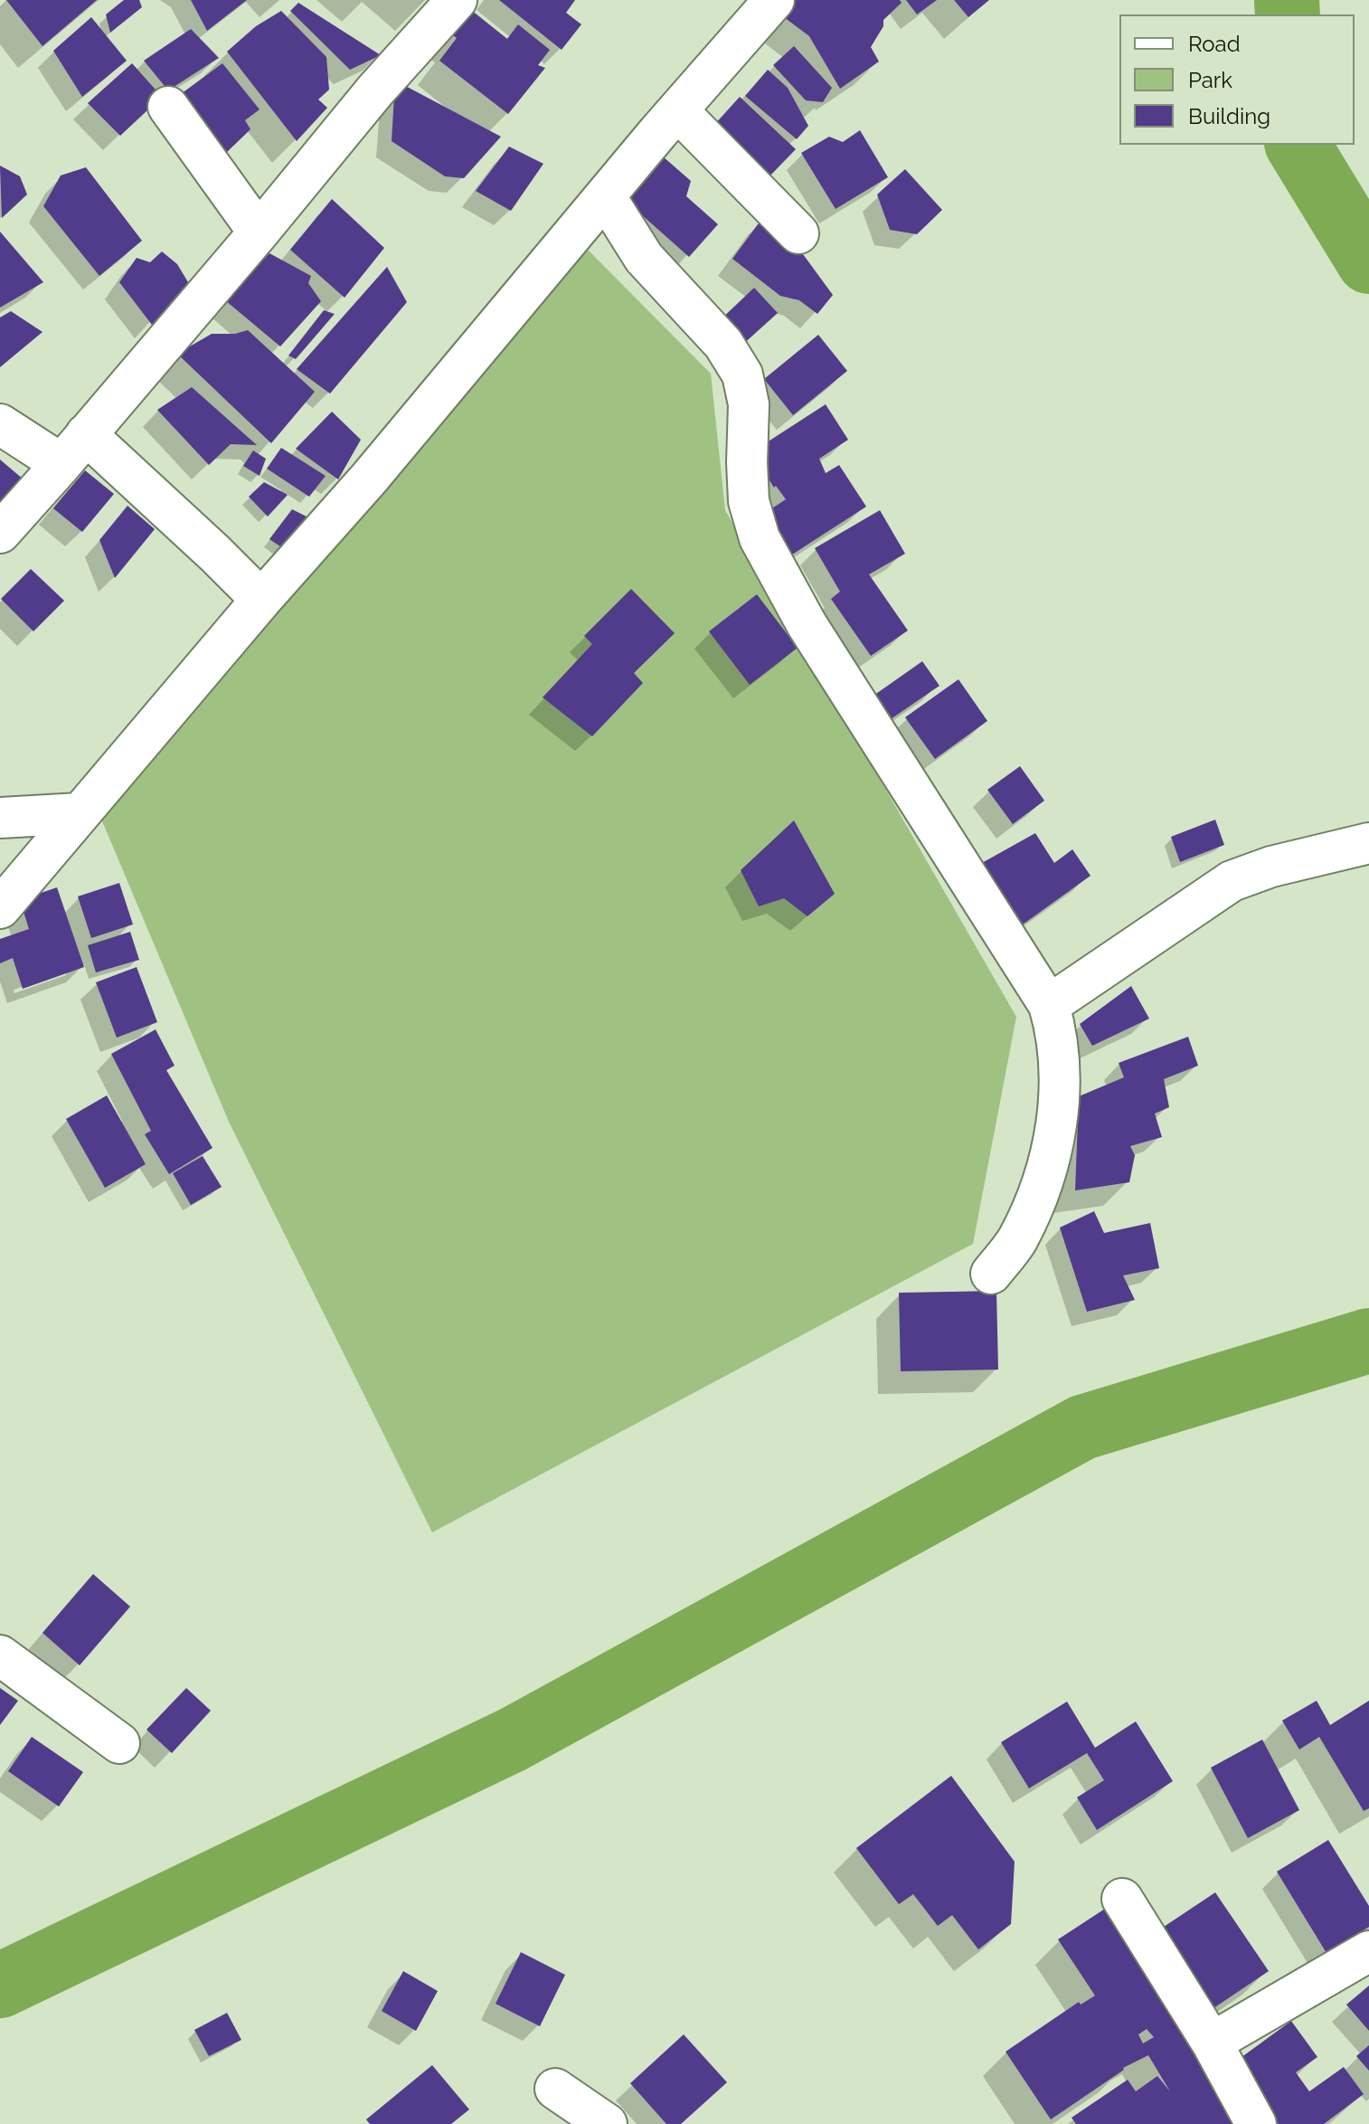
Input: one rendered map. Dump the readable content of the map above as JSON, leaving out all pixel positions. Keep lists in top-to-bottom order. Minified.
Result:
{"legend":["Road","Park","Building"]}
